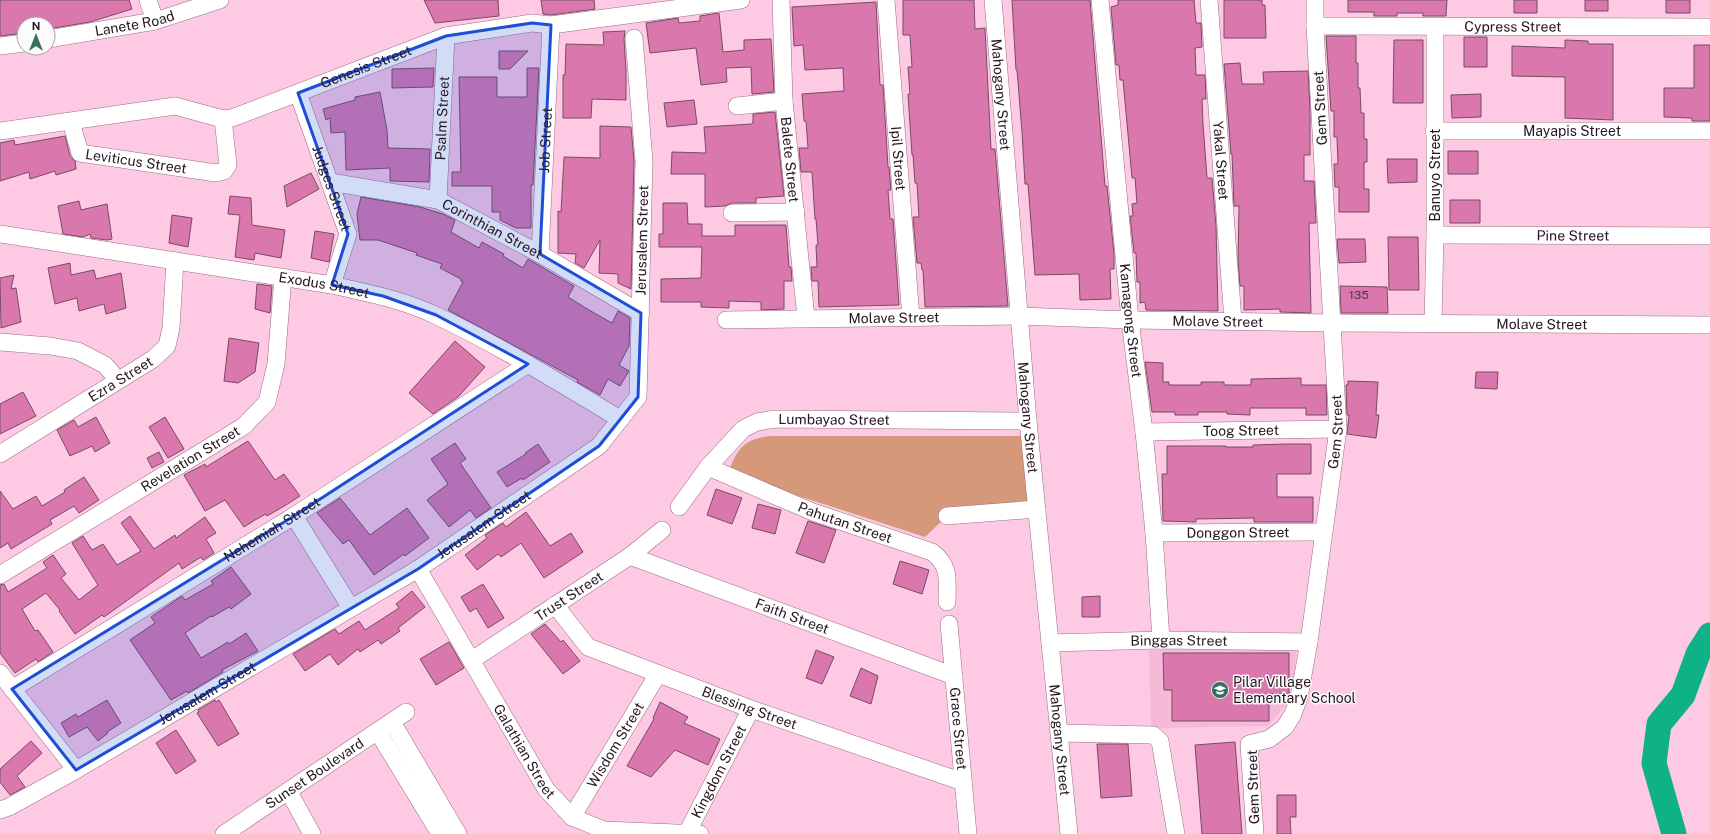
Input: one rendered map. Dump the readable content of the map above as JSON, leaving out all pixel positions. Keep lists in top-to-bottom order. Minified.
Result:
{"streets":{"street":["Lanete Road","Cypress Street","Genesis Street","Mahogany Street","Gem Street","Psalm Street","Mayapis Street","Job Street","Balete Street","Ipil Street","Leviticus Street","Yakal Street","Banuyo Street","Judges Street","Corinthian Street","Pine Street","Jerusalem Street","Exodus Street","Molave Street","Kamagong Street","Ezra Street","Lumbayao Street","Toog Street","Revelation Street","Pahutan Street","Nehemiah Street","Donggon Street","Trust Street","Faith Street","Binggas Street","Blessing Street","Grace Street","Wisdom Street","Galathian Street","Kingdom Street","Sunset Boulevard"]},"crossings":[["Cypress Street","Gem Street"],["Cypress Street","Banuyo Street"],["Genesis Street","Psalm Street"],["Genesis Street","Job Street"],["Genesis Street","Leviticus Street"],["Genesis Street","Judges Street"],["Mahogany Street","Molave Street"],["Mahogany Street","Lumbayao Street"],["Mahogany Street","Binggas Street"],["Gem Street","Molave Street"],["Gem Street","Toog Street"],["Gem Street","Donggon Street"],["Gem Street","Binggas Street"],["Psalm Street","Corinthian Street"],["Mayapis Street","Banuyo Street"],["Job Street","Corinthian Street"],["Balete Street","Molave Street"],["Ipil Street","Molave Street"],["Yakal Street","Molave Street"],["Banuyo Street","Pine Street"],["Banuyo Street","Molave Street"],["Judges Street","Corinthian Street"],["Judges Street","Exodus Street"],["Corinthian Street","Jerusalem Street"],["Jerusalem Street","Exodus Street"],["Jerusalem Street","Galathian Street"],["Exodus Street","Ezra Street"],["Exodus Street","Revelation Street"],["Exodus Street","Nehemiah Street"],["Molave Street","Kamagong Street"],["Kamagong Street","Toog Street"],["Kamagong Street","Donggon Street"],["Kamagong Street","Binggas Street"],["Lumbayao Street","Pahutan Street"],["Trust Street","Faith Street"],["Trust Street","Blessing Street"],["Trust Street","Galathian Street"],["Faith Street","Grace Street"],["Blessing Street","Grace Street"],["Blessing Street","Wisdom Street"],["Blessing Street","Kingdom Street"],["Wisdom Street","Galathian Street"],["Galathian Street","Kingdom Street"]],"places":{"school or university":["Pilar Village Elementary School"]},"house_numbers":["135"],"north":"top"}
